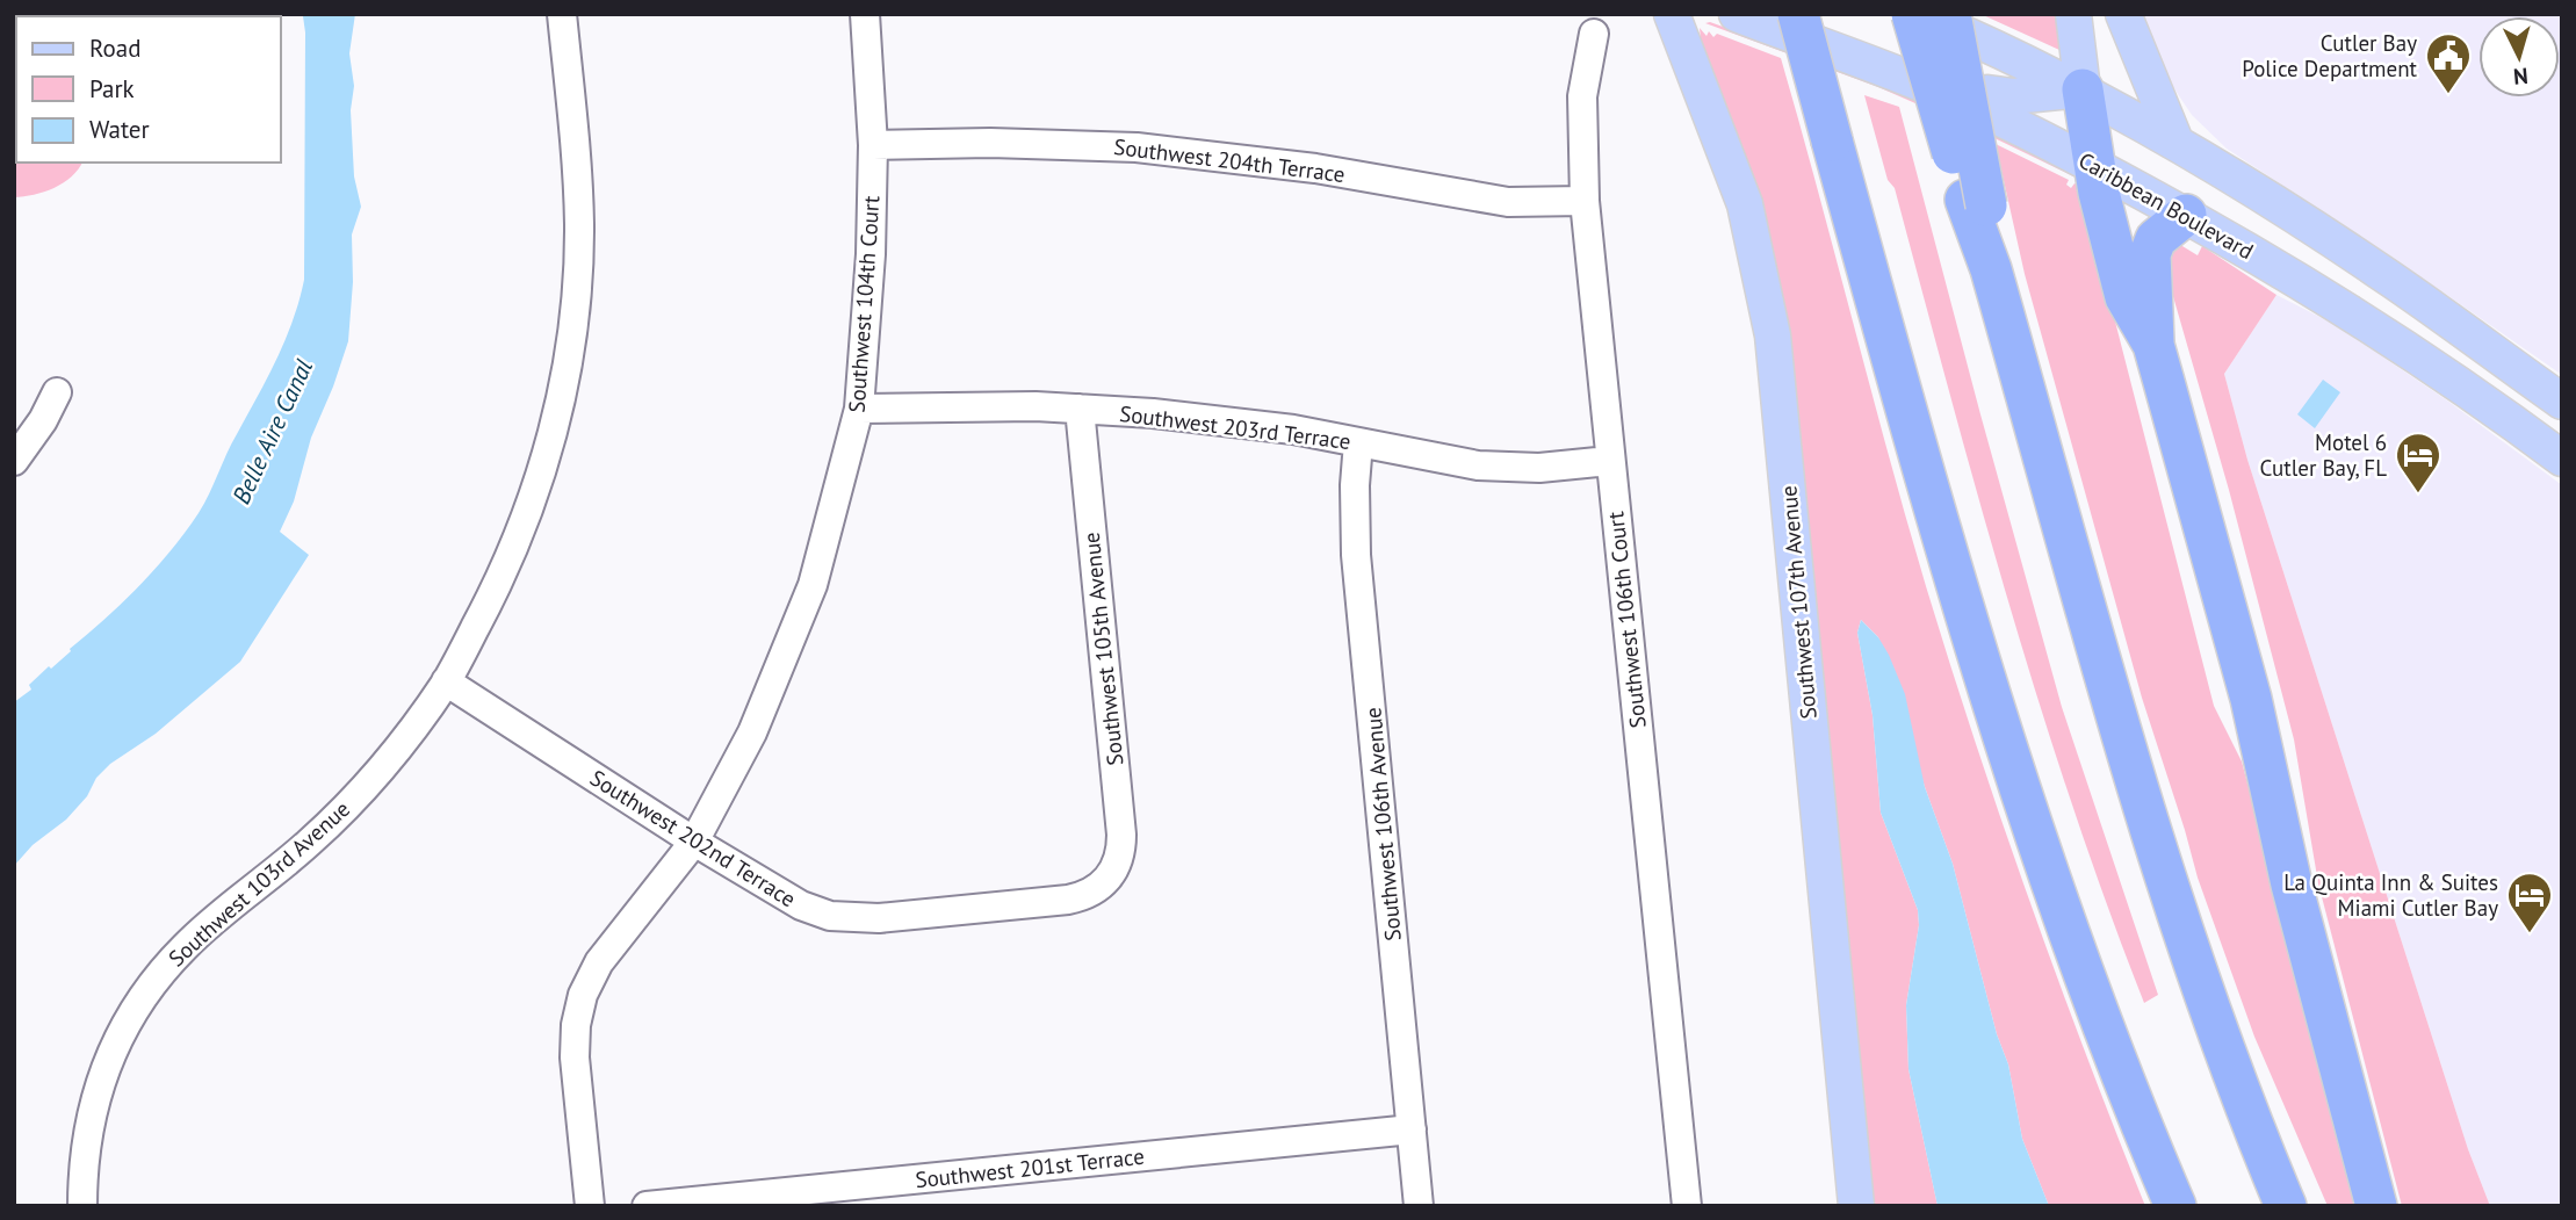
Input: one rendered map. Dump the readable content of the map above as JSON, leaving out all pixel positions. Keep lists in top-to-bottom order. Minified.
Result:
{"streets":{"main road":["Caribbean Boulevard","Southwest 107th Avenue"],"street":["Southwest 204th Terrace","Southwest 104th Court","Southwest 203rd Terrace","Southwest 106th Court","Southwest 105th Avenue","Southwest 106th Avenue","Southwest 202nd Terrace","Southwest 103rd Avenue","Southwest 201st Terrace"]},"crossings":[["Southwest 204th Terrace","Southwest 104th Court"],["Southwest 204th Terrace","Southwest 106th Court"],["Southwest 104th Court","Southwest 203rd Terrace"],["Southwest 104th Court","Southwest 202nd Terrace"],["Southwest 203rd Terrace","Southwest 106th Court"],["Southwest 203rd Terrace","Southwest 105th Avenue"],["Southwest 203rd Terrace","Southwest 106th Avenue"],["Southwest 105th Avenue","Southwest 202nd Terrace"],["Southwest 106th Avenue","Southwest 201st Terrace"],["Southwest 202nd Terrace","Southwest 103rd Avenue"]],"water":["Belle Aire Canal"],"places":{"public building":["Cutler Bay Police Department"],"hotel":["Motel 6 Cutler Bay, FL","La Quinta Inn & Suites Miami Cutler Bay"]},"legend":["Road","Park","Water"],"north":"bottom"}
